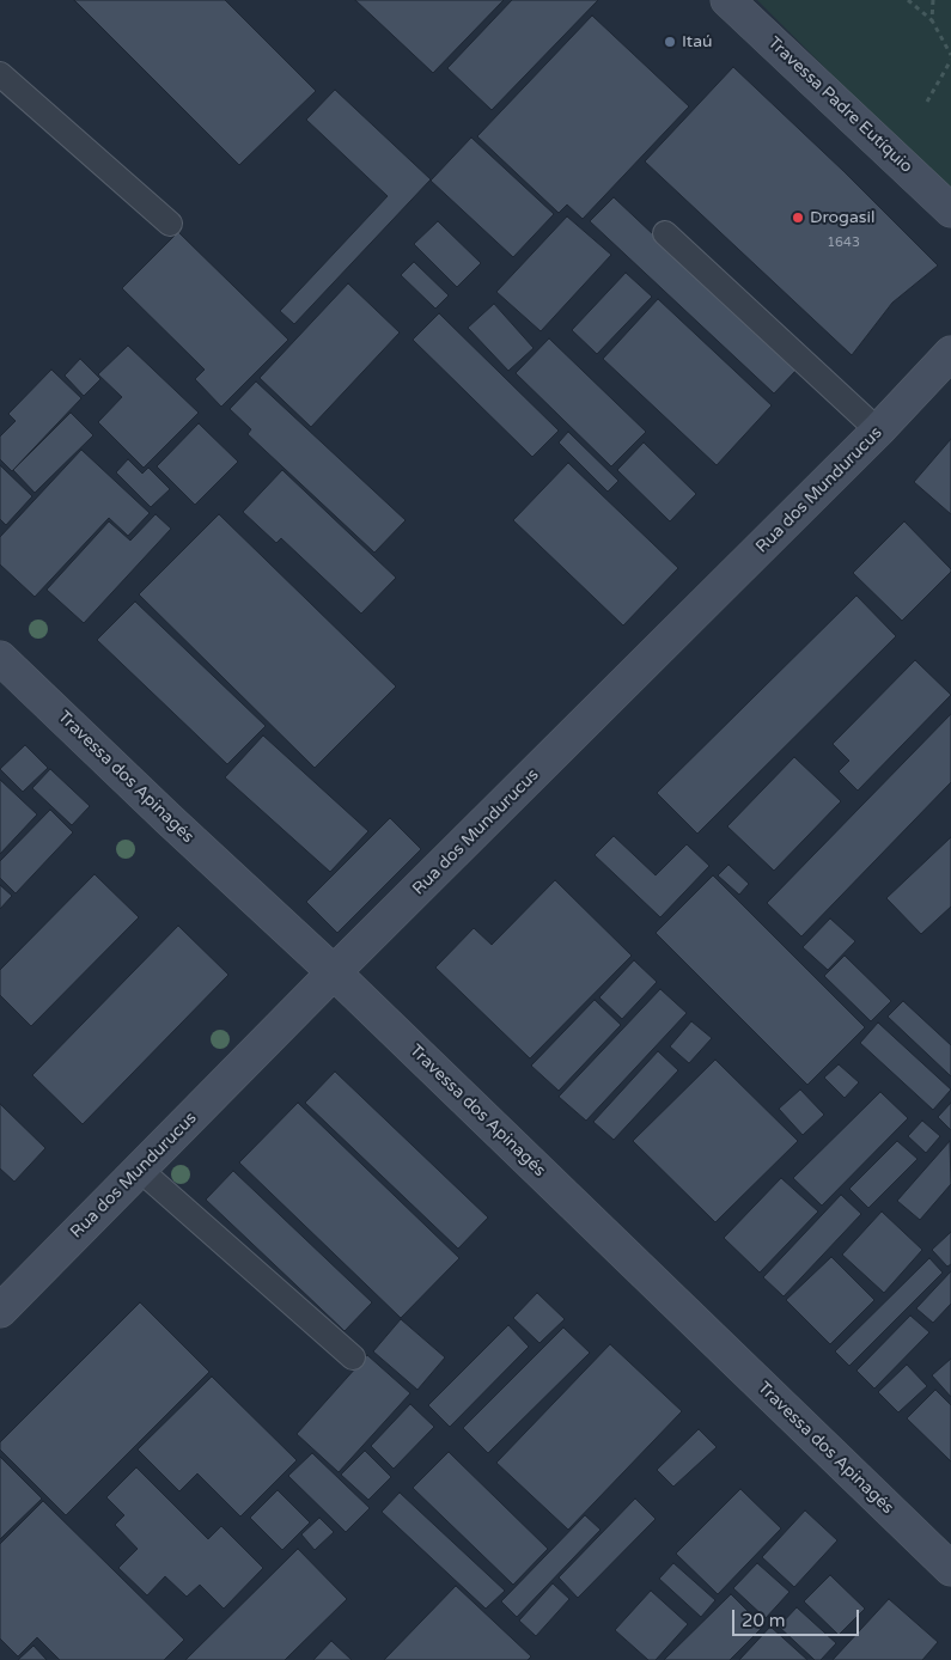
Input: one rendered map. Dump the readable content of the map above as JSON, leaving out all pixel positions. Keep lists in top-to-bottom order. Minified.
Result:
{"streets":{"street":["Travessa Padre Eutíquio","Rua dos Mundurucus","Travessa dos Apinagés"]},"crossings":[["Rua dos Mundurucus","Travessa dos Apinagés"]],"places":["Itaú","Drogasil"],"house_numbers":["1643"],"scale_bar":"20 m"}
